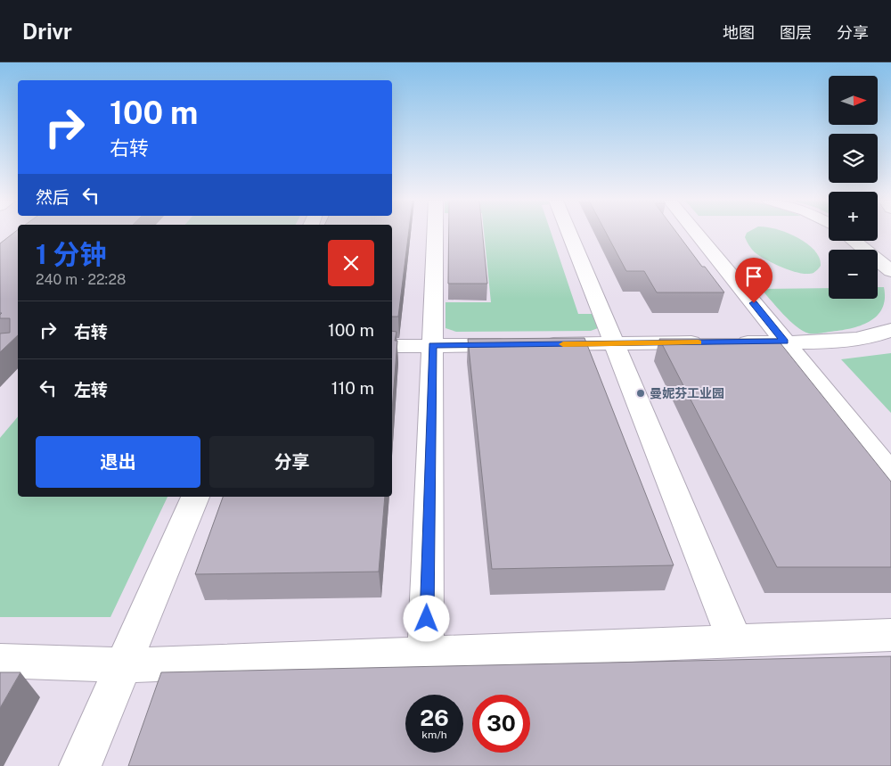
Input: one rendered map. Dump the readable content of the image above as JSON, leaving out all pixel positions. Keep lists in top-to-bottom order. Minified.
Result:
{"places":["曼妮芬工业园"],"north":"right","page":{"header":"Drivr","nav":["地图","图层","分享"],"map_buttons":["+","−"],"turn":["100 m","右转"],"then":"然后","heading":["1 分钟","240 m · 22:28"],"list":[{"name":"右转","value":"100 m"},{"name":"左转","value":"110 m"}],"buttons":["退出","分享"],"speed":"26 km/h","limit":"30"}}
